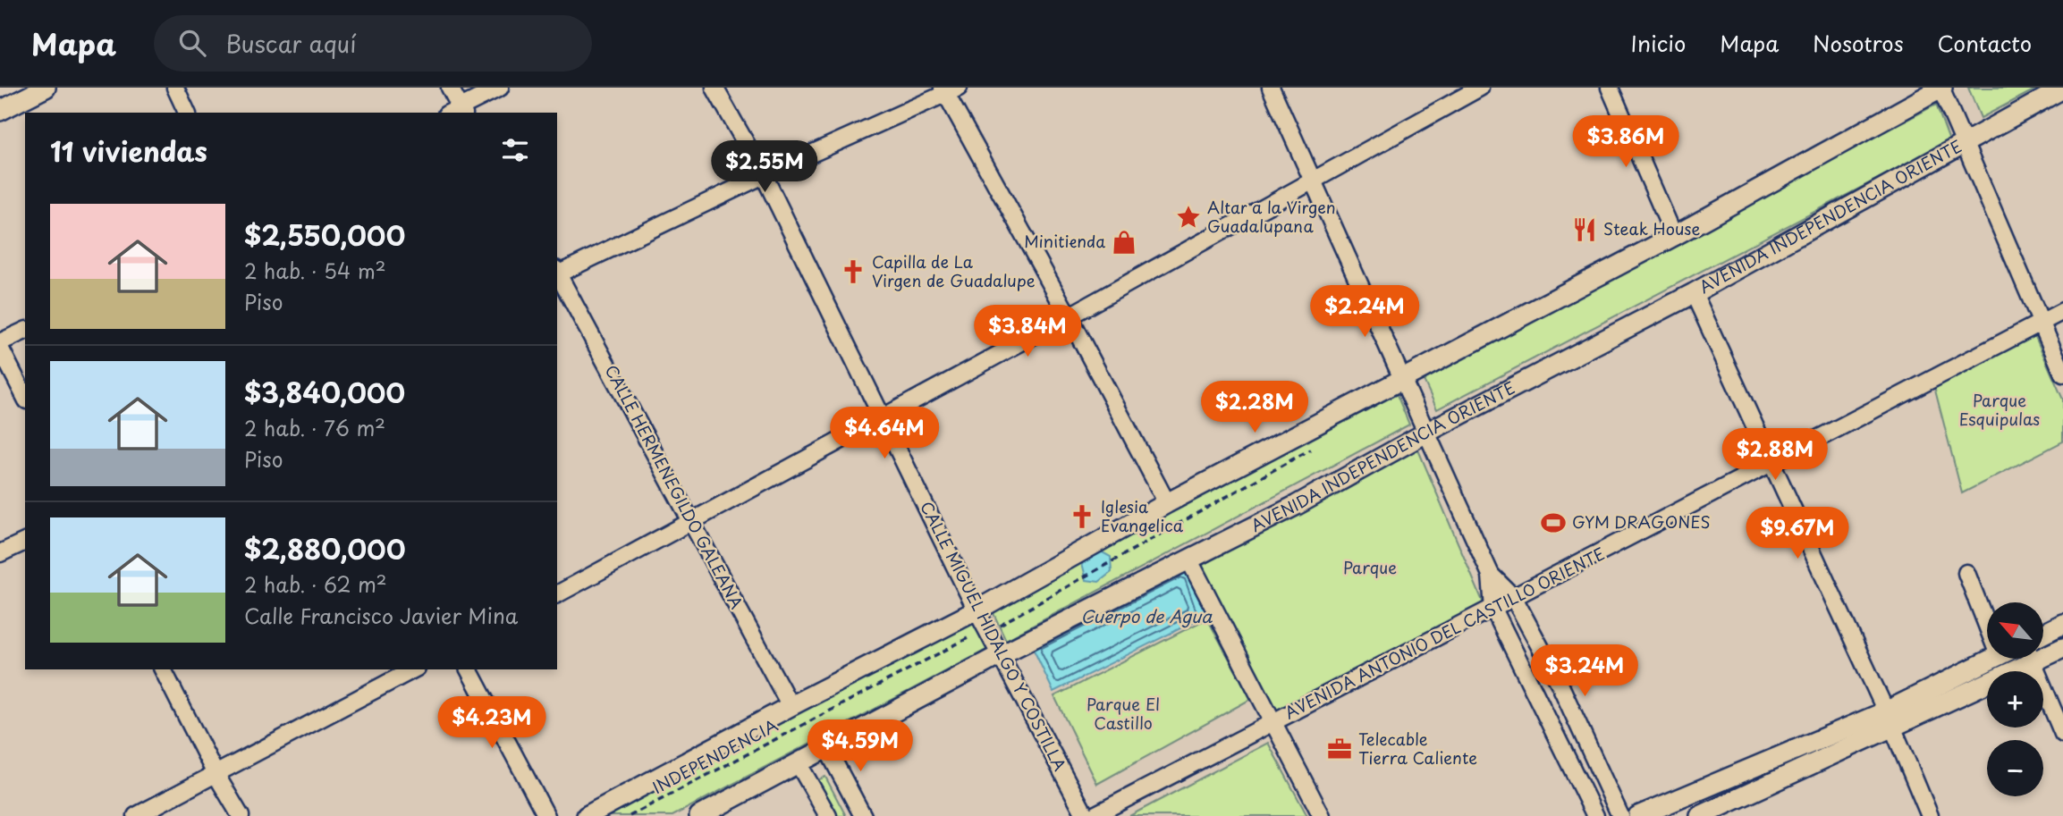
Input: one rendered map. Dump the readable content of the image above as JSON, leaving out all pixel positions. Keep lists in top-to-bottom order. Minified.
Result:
{"streets":{"street":["AVENIDA INDEPENDENCIA ORIENTE","CALLE HERMENEGILDO GALEANA","AVENIDA ANTONIO DEL CASTILLO ORIENTE","CALLE MIGUEL HIDALGO Y COSTILLA"],"path":["INDEPENDENCIA"]},"crossings":[["AVENIDA INDEPENDENCIA ORIENTE","CALLE MIGUEL HIDALGO Y COSTILLA"]],"water":["Cuerpo de Agua"],"parks":["Parque Esquipulas","Parque","Parque El Castillo"],"places":{"place":["Altar a la Virgen Guadalupana"],"restaurant":["Steak House"],"shop":["Minitienda"],"church":["Capilla de La Virgen de Guadalupe","Iglesia Evangelica"],"sports":["GYM DRAGONES"],"office":["Telecable Tierra Caliente"]},"north":"top left","page":{"header":"Mapa","search":"Buscar aquí","nav":["Inicio","Mapa","Nosotros","Contacto"],"heading":"11 viviendas","price":["$3.86M","$2.55M","$2.24M","$3.84M","$2.28M","$4.64M","$2.88M","$9.67M","$3.24M","$4.23M","$4.59M"],"list":[{"name":"$2,550,000","note":"2 hab. · 54 m² · Piso"},{"name":"$3,840,000","note":"2 hab. · 76 m² · Piso"},{"name":"$2,880,000","note":"2 hab. · 62 m² · Calle Francisco Javier Mina"}],"map_buttons":["+","−"]}}
